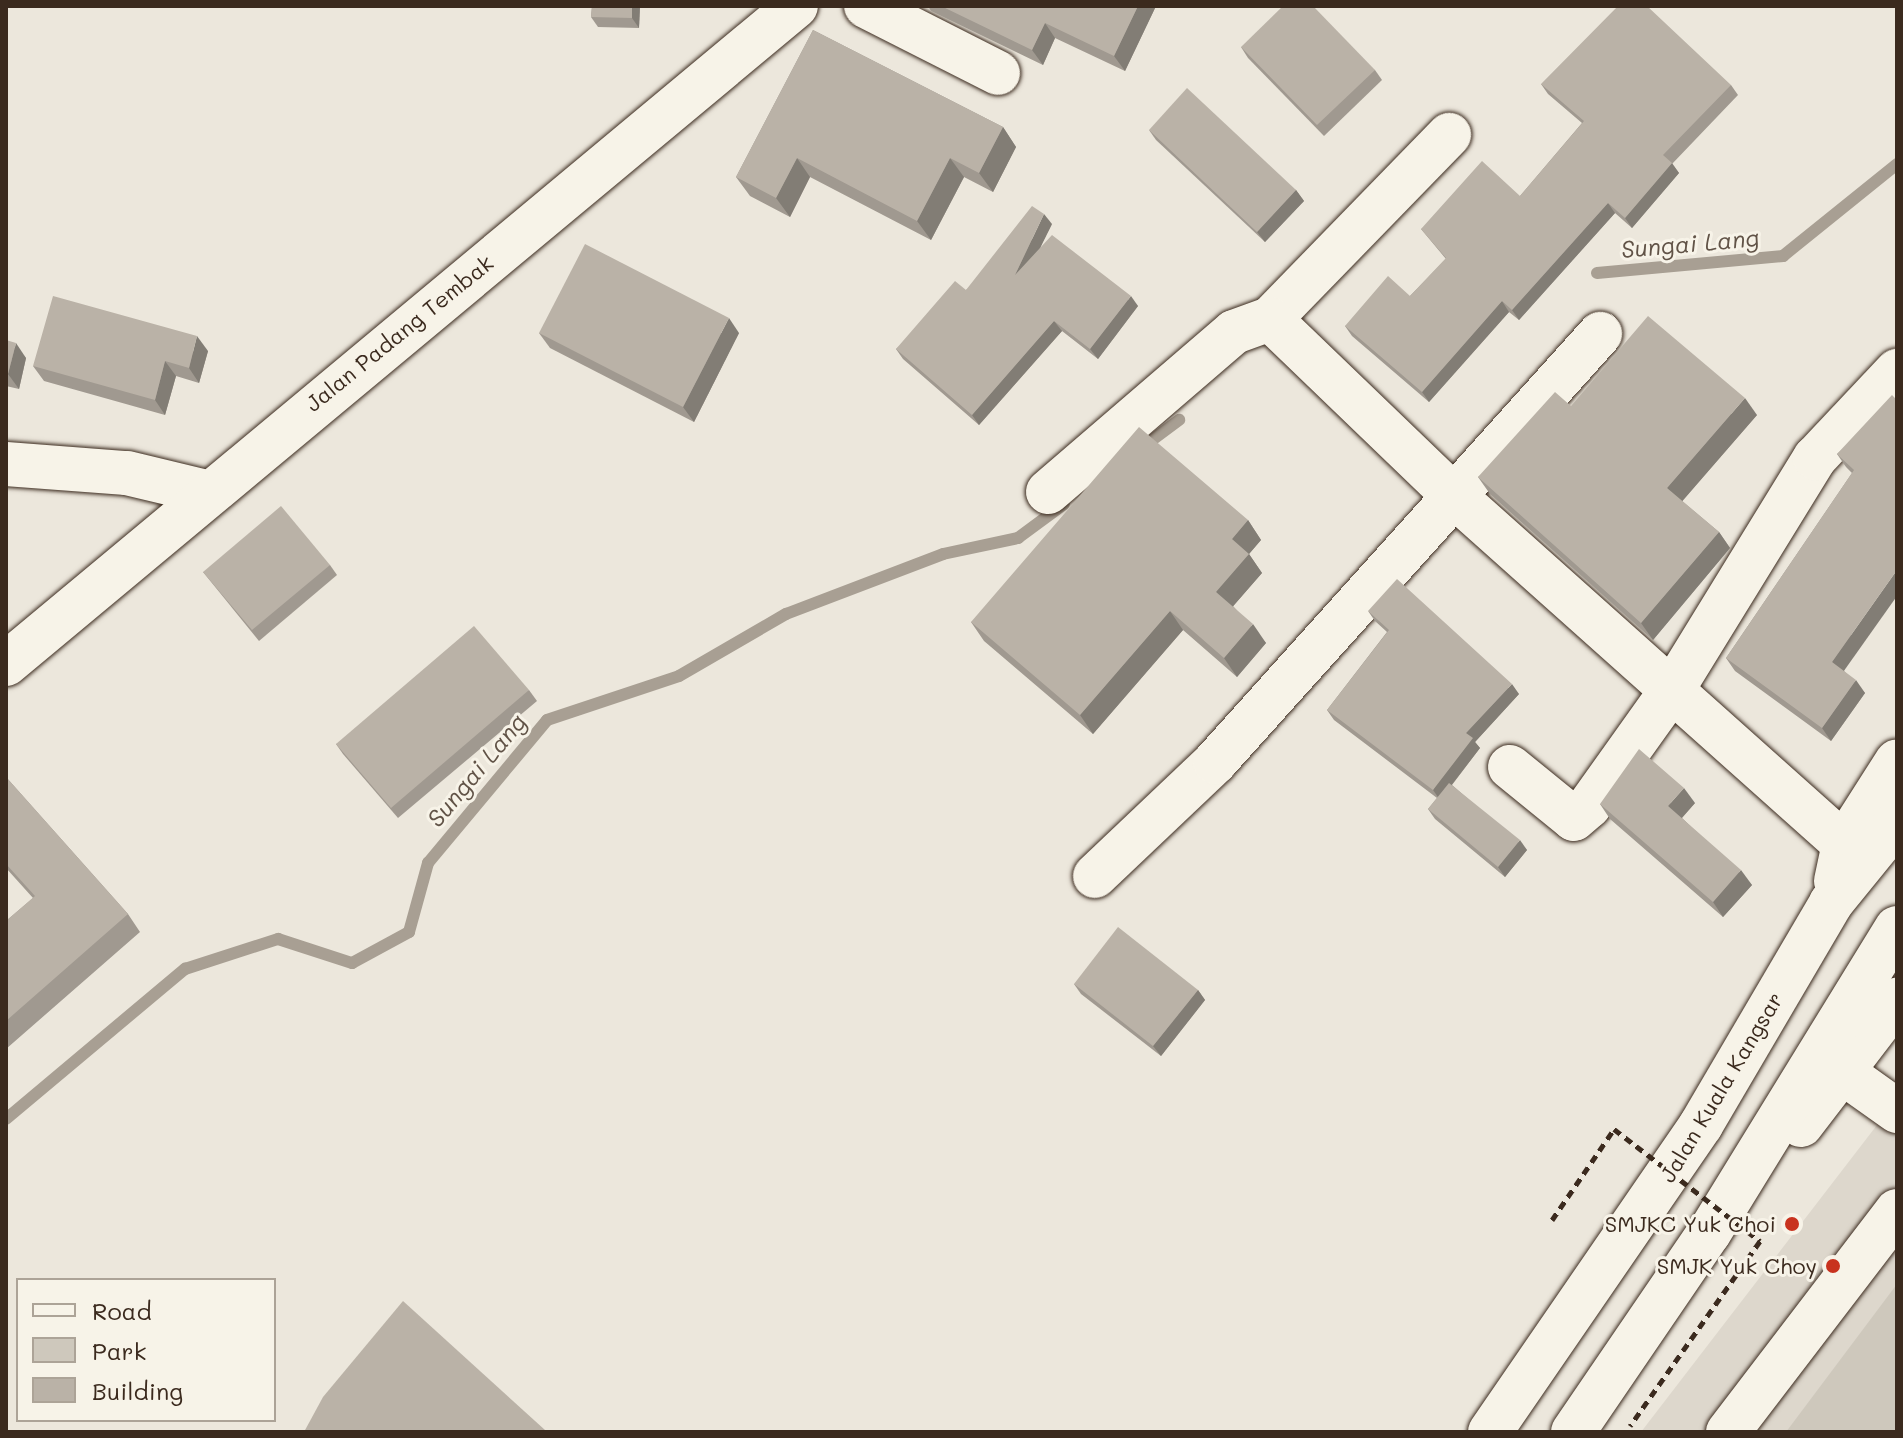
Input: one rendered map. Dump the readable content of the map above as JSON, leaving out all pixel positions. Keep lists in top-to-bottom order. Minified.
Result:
{"streets":{"main road":["Jalan Padang Tembak","Jalan Kuala Kangsar"]},"water":["Sungai Lang"],"places":["SMJKC Yuk Choi","SMJK Yuk Choy"],"legend":["Road","Park","Building"]}
